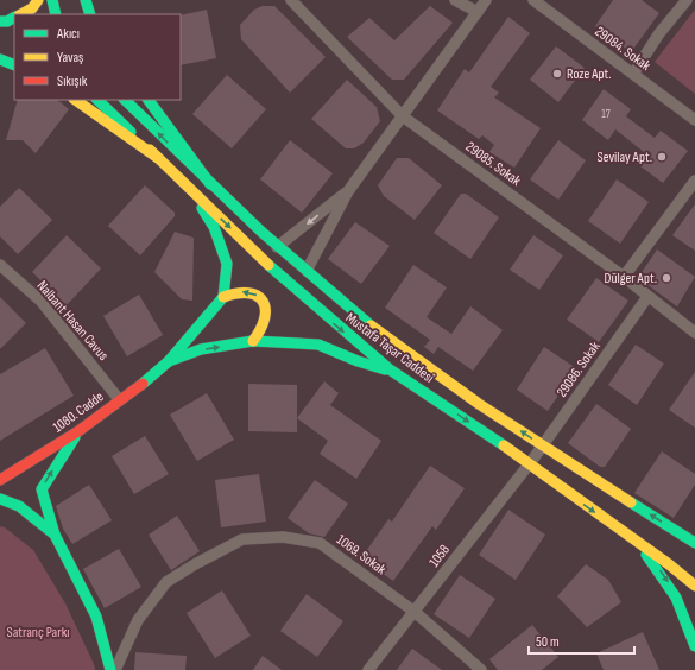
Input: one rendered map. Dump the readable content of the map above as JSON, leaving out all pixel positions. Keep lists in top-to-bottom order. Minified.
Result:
{"streets":{"main road":["Mustafa Taşar Caddesi","1080. Cadde"],"street":["29084. Sokak","29085. Sokak","Nalbant Hasan Cavus","29086. Sokak","1069. Sokak","1058"]},"crossings":[["29085. Sokak","29086. Sokak"],["Nalbant Hasan Cavus","1080. Cadde"],["Mustafa Taşar Caddesi","29086. Sokak"],["Mustafa Taşar Caddesi","1058"],["29086. Sokak","1058"],["1069. Sokak","1058"]],"parks":["Satranç Parkı"],"places":["Roze Apt.","Sevilay Apt.","Dülger Apt."],"house_numbers":["17"],"legend":["Akıcı","Yavaş","Sıkışık"],"scale_bar":"50 m"}
